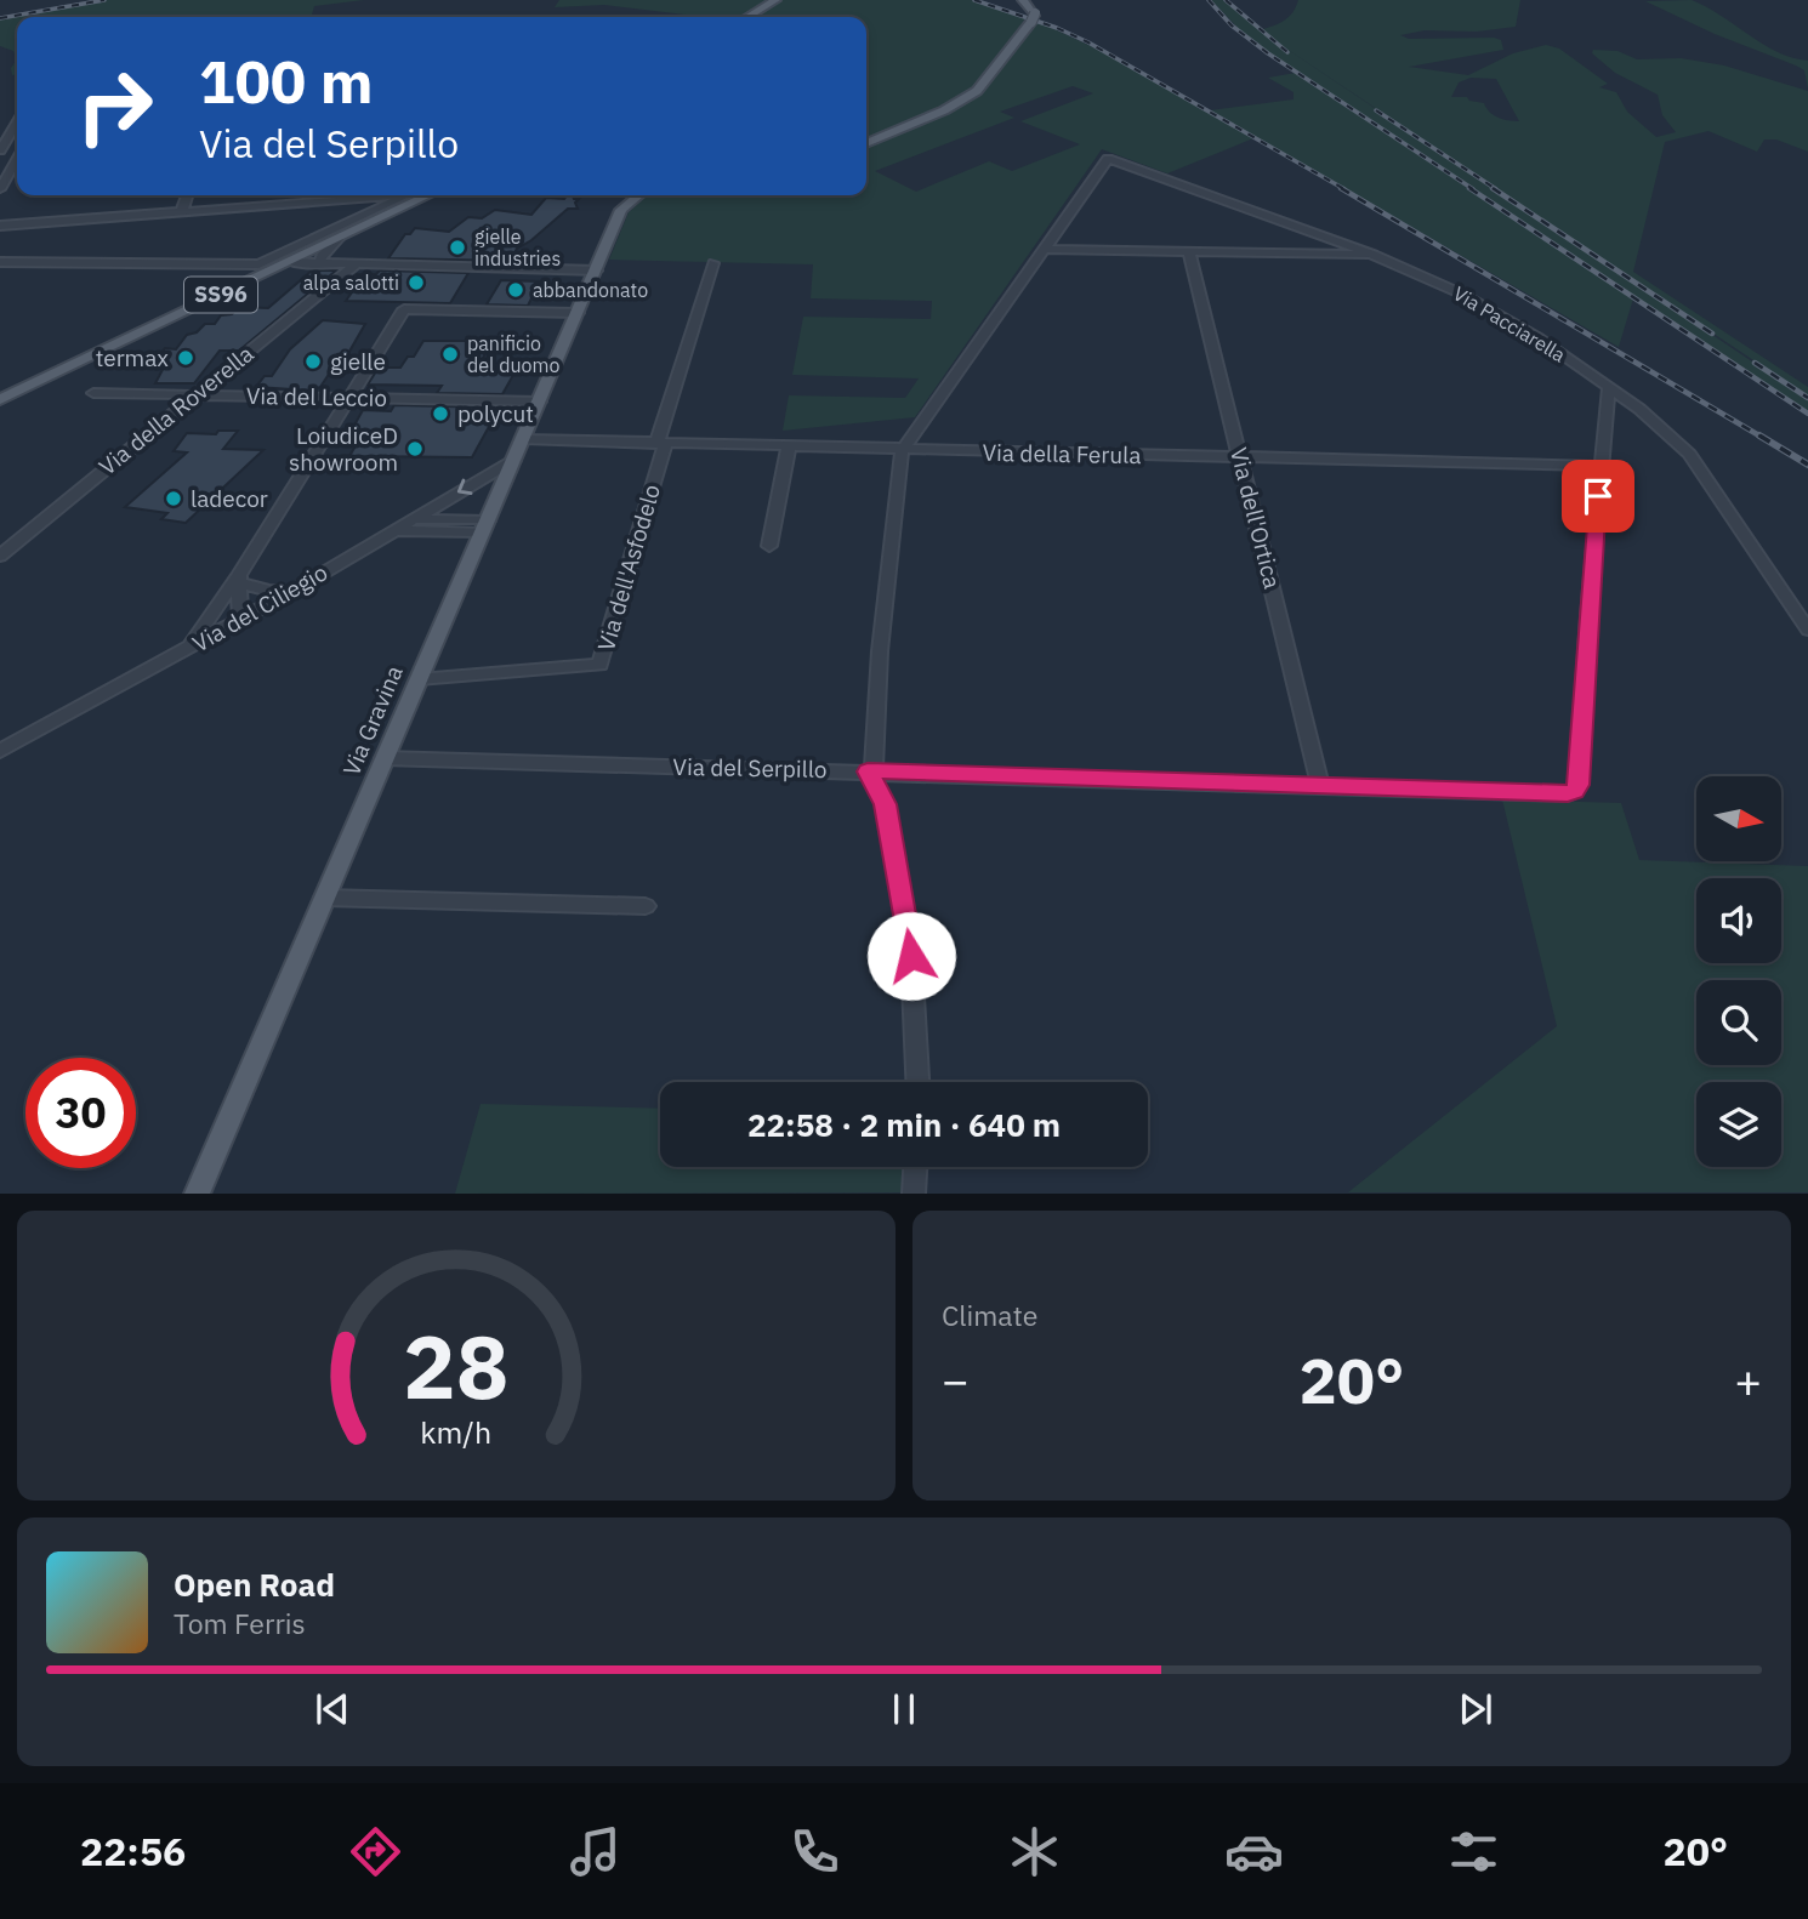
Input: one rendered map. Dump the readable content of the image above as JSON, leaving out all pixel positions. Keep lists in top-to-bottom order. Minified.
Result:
{"streets":{"main road":["SS96","Via Gravina"],"street":["Via Pacciarella","Via del Leccio","Via della Roverella","Via della Ferula","Via dell'Ortica","Via dell'Asfodelo","Via del Ciliegio","Via del Serpillo"]},"crossings":[["Via Pacciarella","Via del Serpillo"],["Via del Leccio","Via della Roverella"],["Via del Leccio","Via Gravina"],["Via della Ferula","Via dell'Ortica"],["Via della Ferula","Via dell'Asfodelo"],["Via della Ferula","Via Gravina"],["Via della Ferula","Via del Serpillo"],["Via dell'Ortica","Via del Serpillo"],["Via dell'Asfodelo","Via Gravina"],["Via del Ciliegio","Via Gravina"],["Via Gravina","Via del Serpillo"]],"places":["gielle industries","alpa salotti","abbandonato","panificio del duomo","termax","gielle","polycut","LoiudiceD showroom","ladecor"],"north":"right","page":{"turn":["100 m","Via del Serpillo"],"limit":"30","trip":"22:58 · 2 min · 640 m","tile":"Climate","heat":["−","20°","+"],"song":["Open Road","Tom Ferris"],"tabs":["22:56","20°"],"gauge":["28","km/h"]}}
